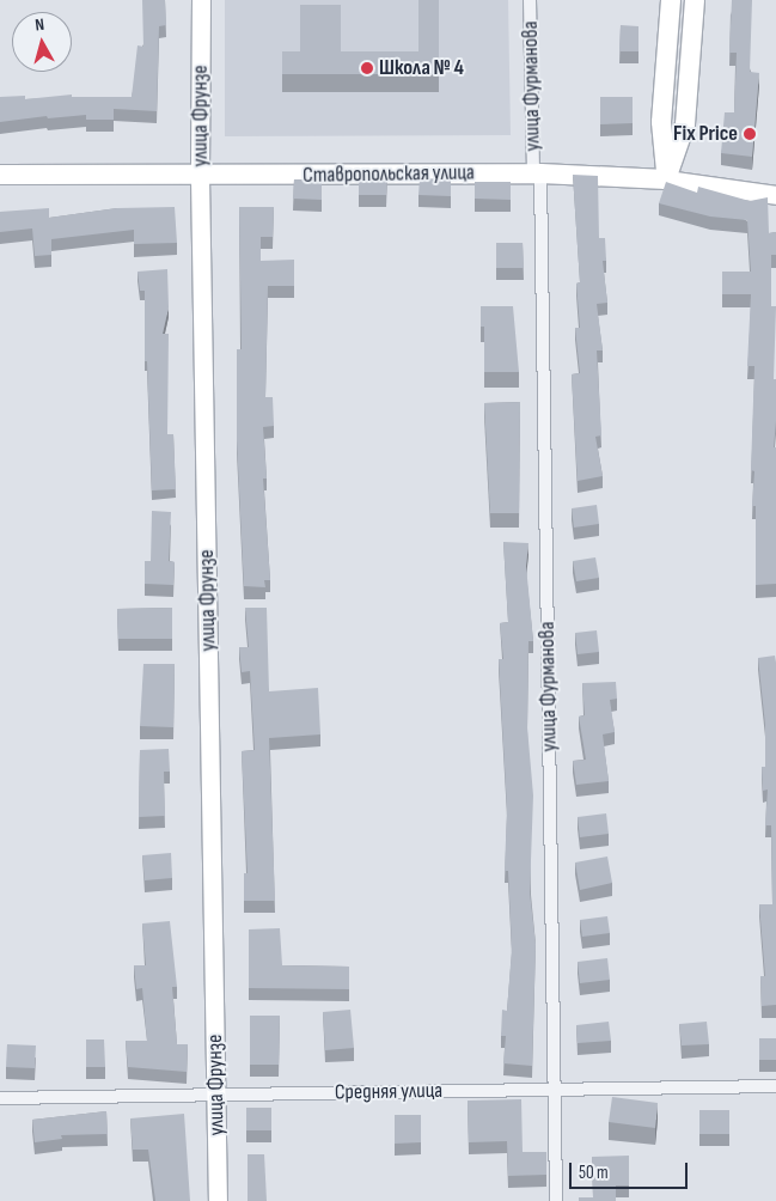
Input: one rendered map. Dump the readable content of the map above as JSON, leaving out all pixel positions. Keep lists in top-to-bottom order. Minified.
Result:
{"streets":{"main road":["Ставропольская улица"],"street":["улица Фурманова","улица Фрунзе","Средняя улица"]},"crossings":[["улица Фурманова","Ставропольская улица"],["улица Фурманова","Средняя улица"],["улица Фрунзе","Ставропольская улица"],["улица Фрунзе","Средняя улица"]],"places":["Школа № 4","Fix Price"],"scale_bar":"50 m","north":"top"}
